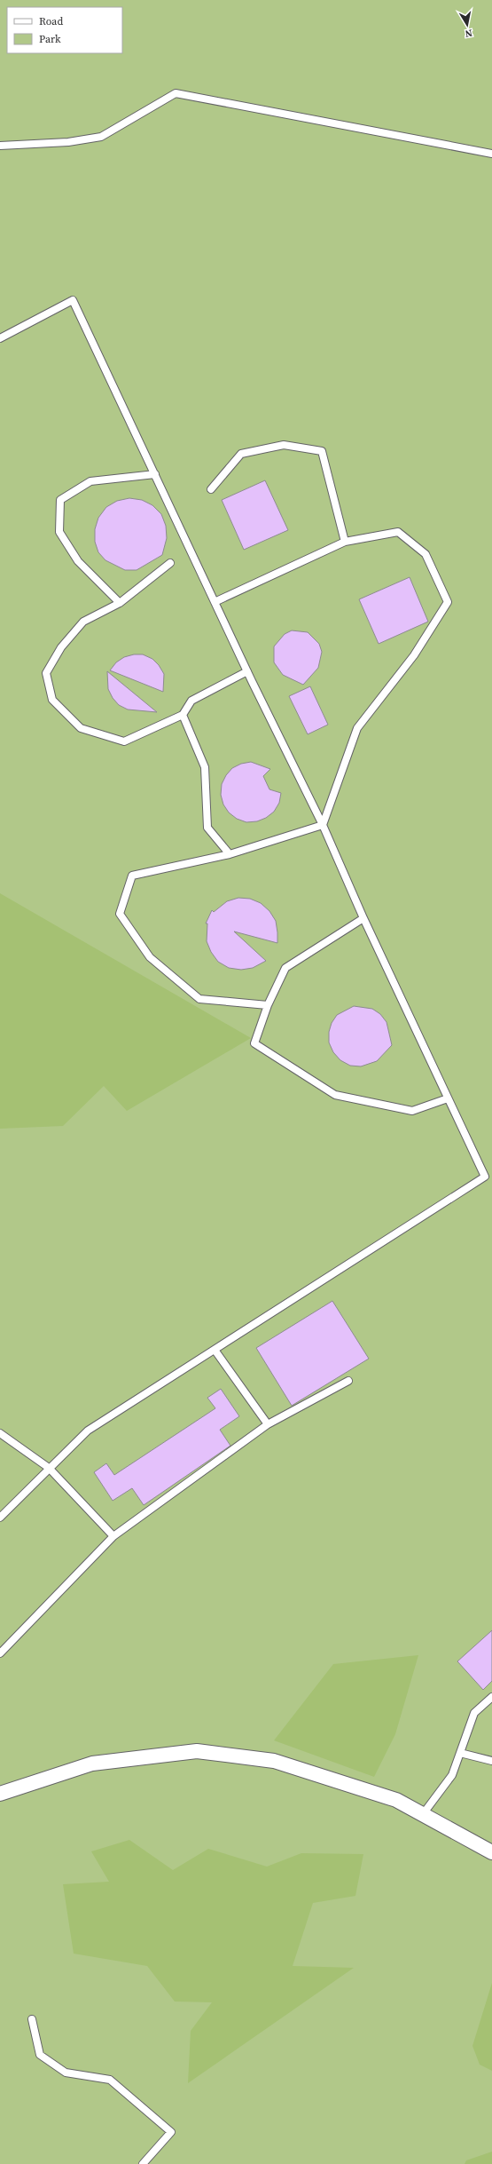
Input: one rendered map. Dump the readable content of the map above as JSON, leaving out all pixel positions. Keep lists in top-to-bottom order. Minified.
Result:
{"legend":["Road","Park"],"north":"bottom"}
